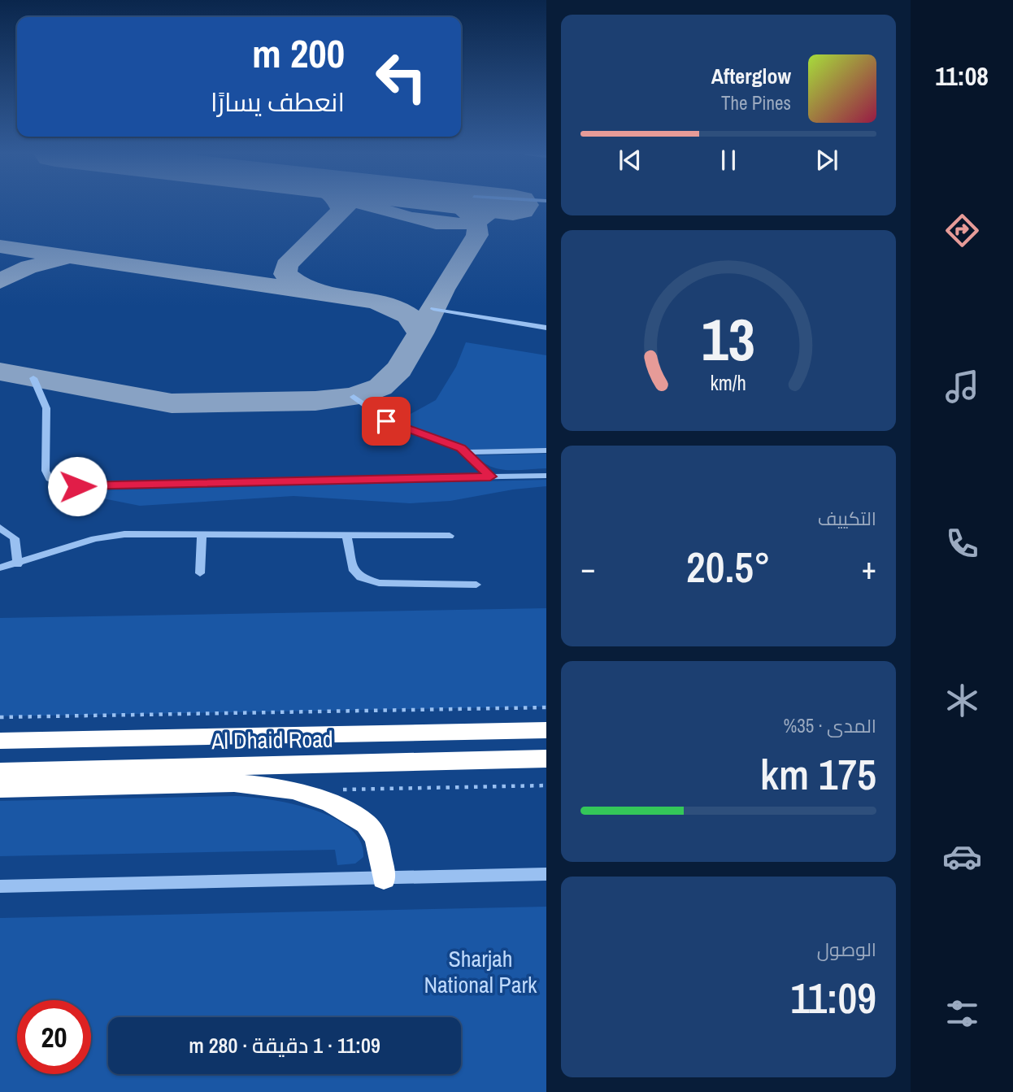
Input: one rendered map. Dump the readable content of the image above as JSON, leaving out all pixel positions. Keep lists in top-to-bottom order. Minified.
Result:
{"streets":{"highway":["Al Dhaid Road"]},"parks":["Sharjah National Park"],"page":{"tabs":"11:08","turn":["200 m","انعطف يسارًا"],"song":["Afterglow","The Pines"],"tile":["التكييف",["المدى · 35%","175 km"],["الوصول","11:09"]],"heat":["−","20.5°","+"],"limit":"20","trip":"11:09 · 1 دقيقة · 280 m","gauge":["13","km/h"]}}
